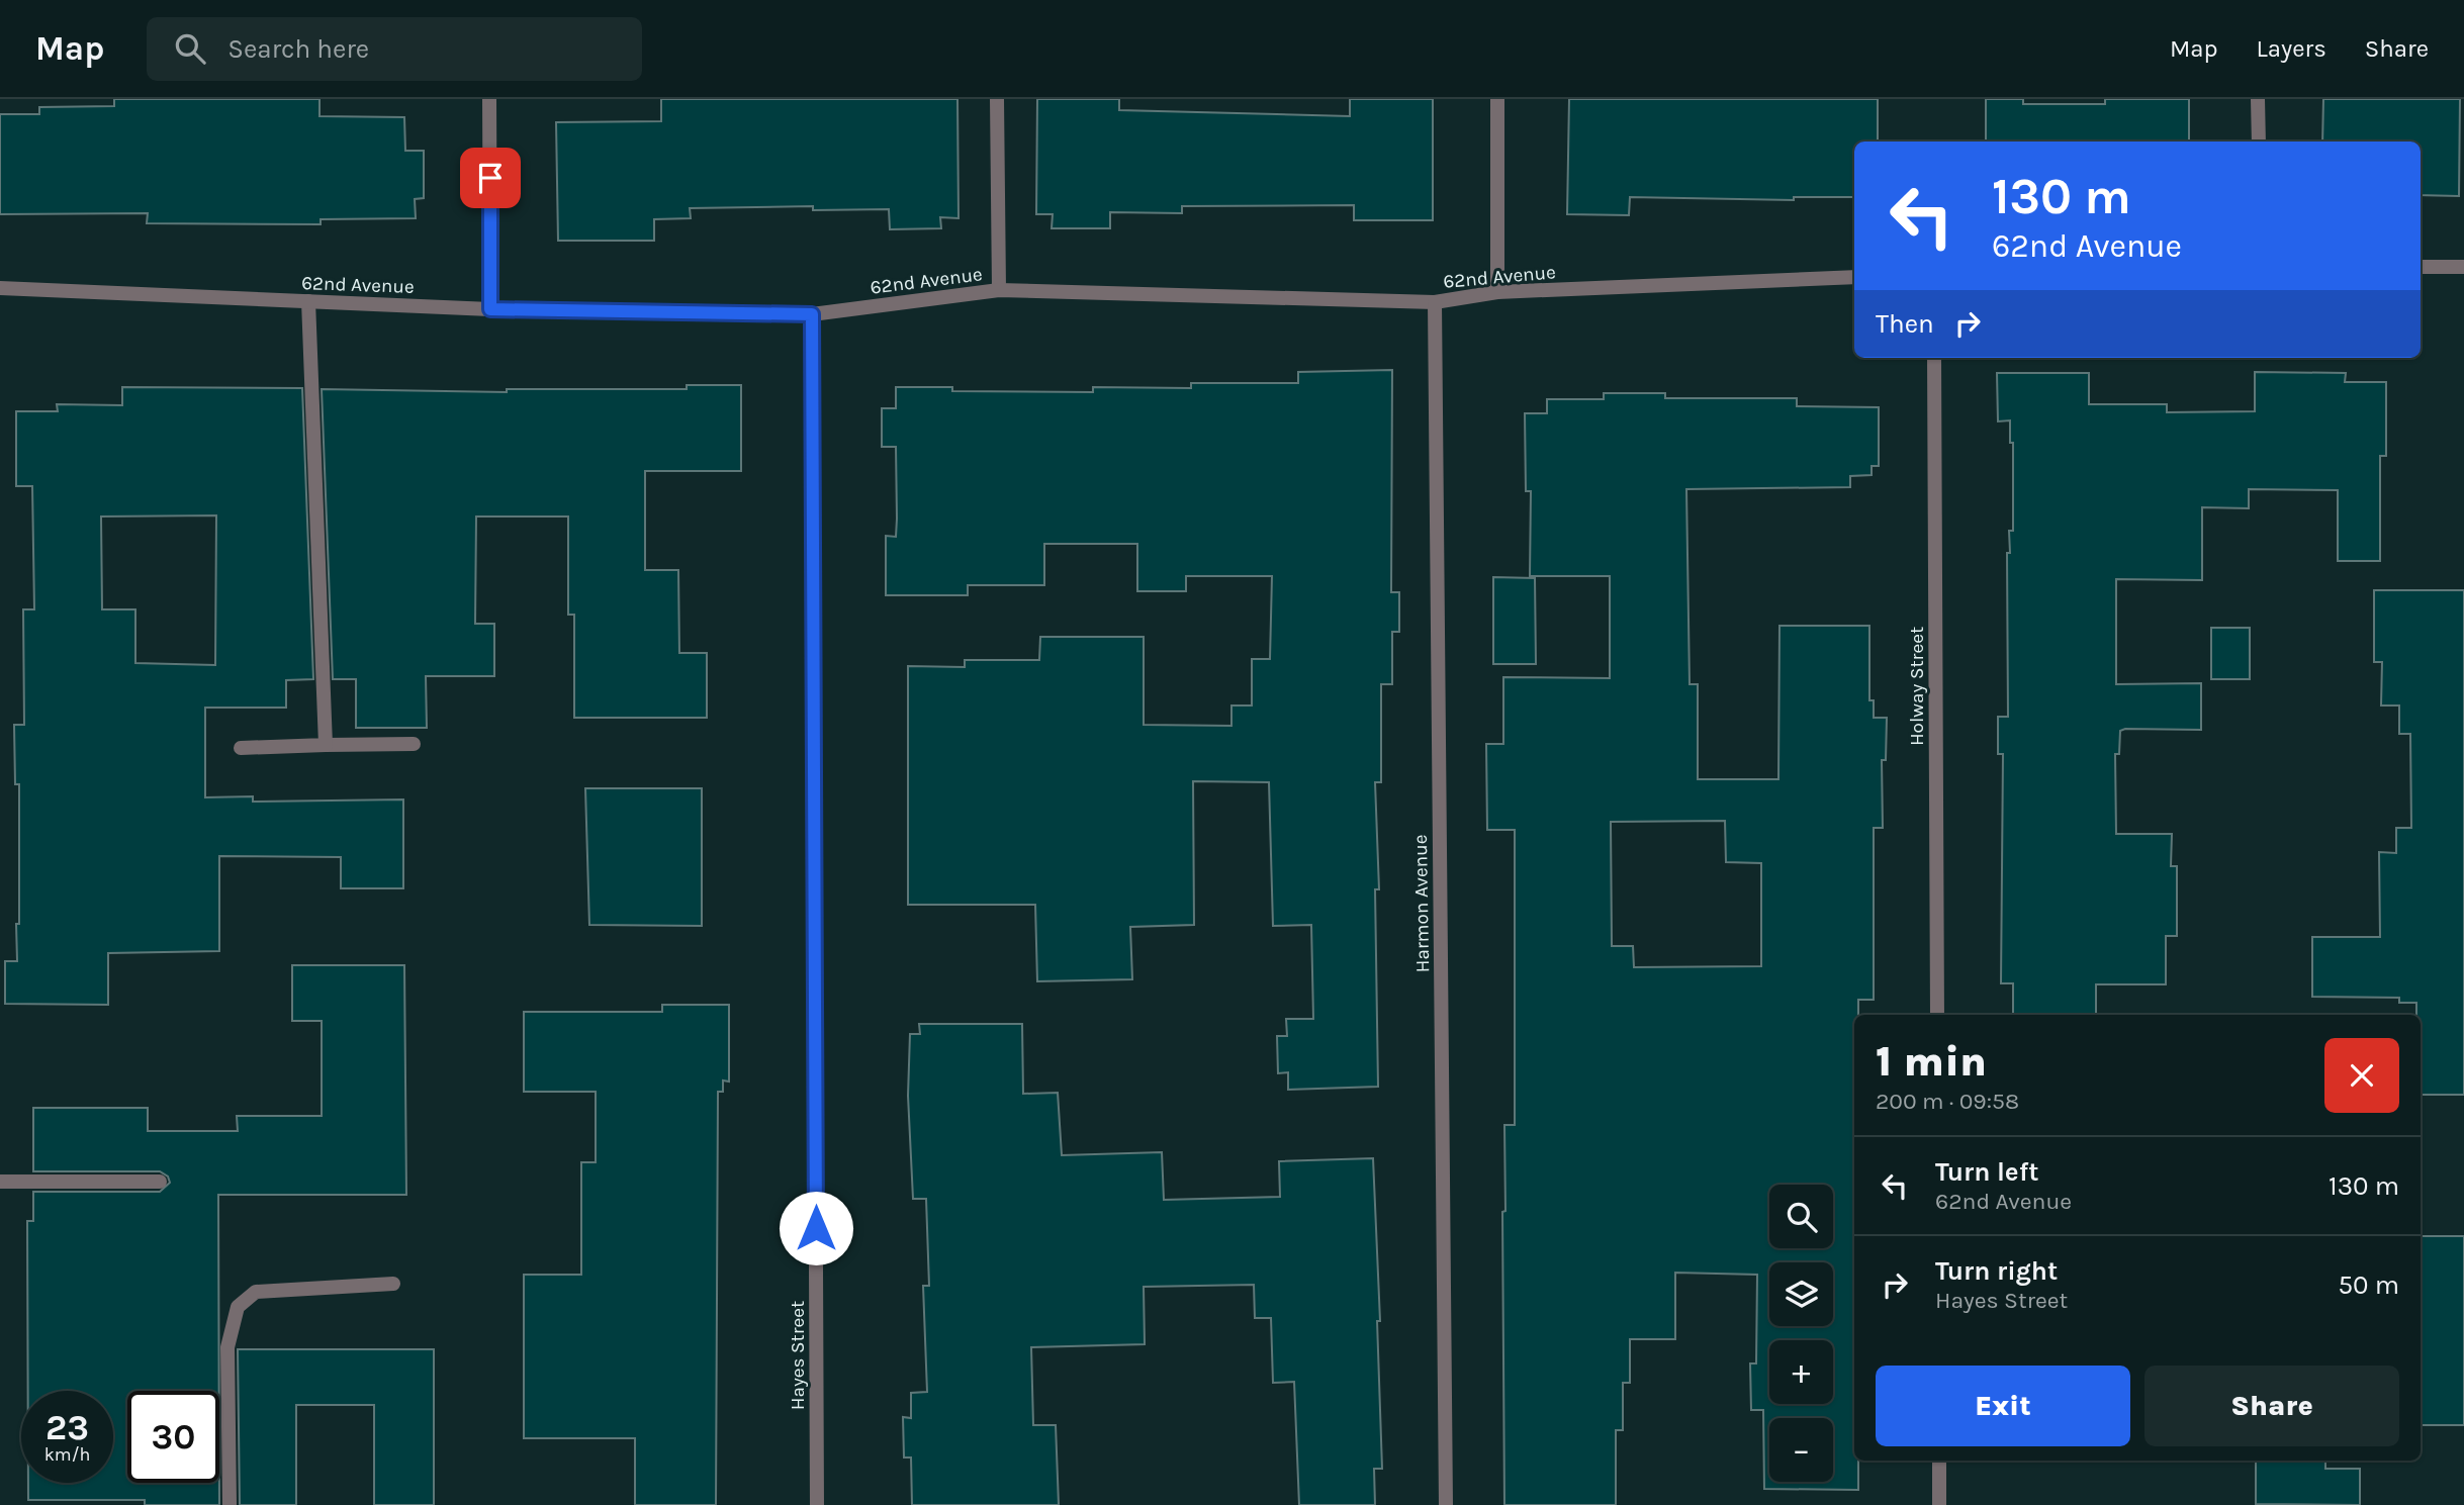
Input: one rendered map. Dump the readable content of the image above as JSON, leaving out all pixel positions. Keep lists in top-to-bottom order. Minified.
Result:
{"streets":{"street":["62nd Avenue","Holway Street","Harmon Avenue","Hayes Street"]},"crossings":[["62nd Avenue","Harmon Avenue"],["62nd Avenue","Hayes Street"]],"page":{"header":"Map","search":"Search here","nav":["Map","Layers","Share"],"turn":["130 m","62nd Avenue"],"then":"Then","heading":["1 min","200 m · 09:58"],"list":[{"name":"Turn left","note":"62nd Avenue","value":"130 m"},{"name":"Turn right","note":"Hayes Street","value":"50 m"}],"map_buttons":["+","−"],"buttons":["Exit","Share"],"speed":"23 km/h","limit":"30"}}
